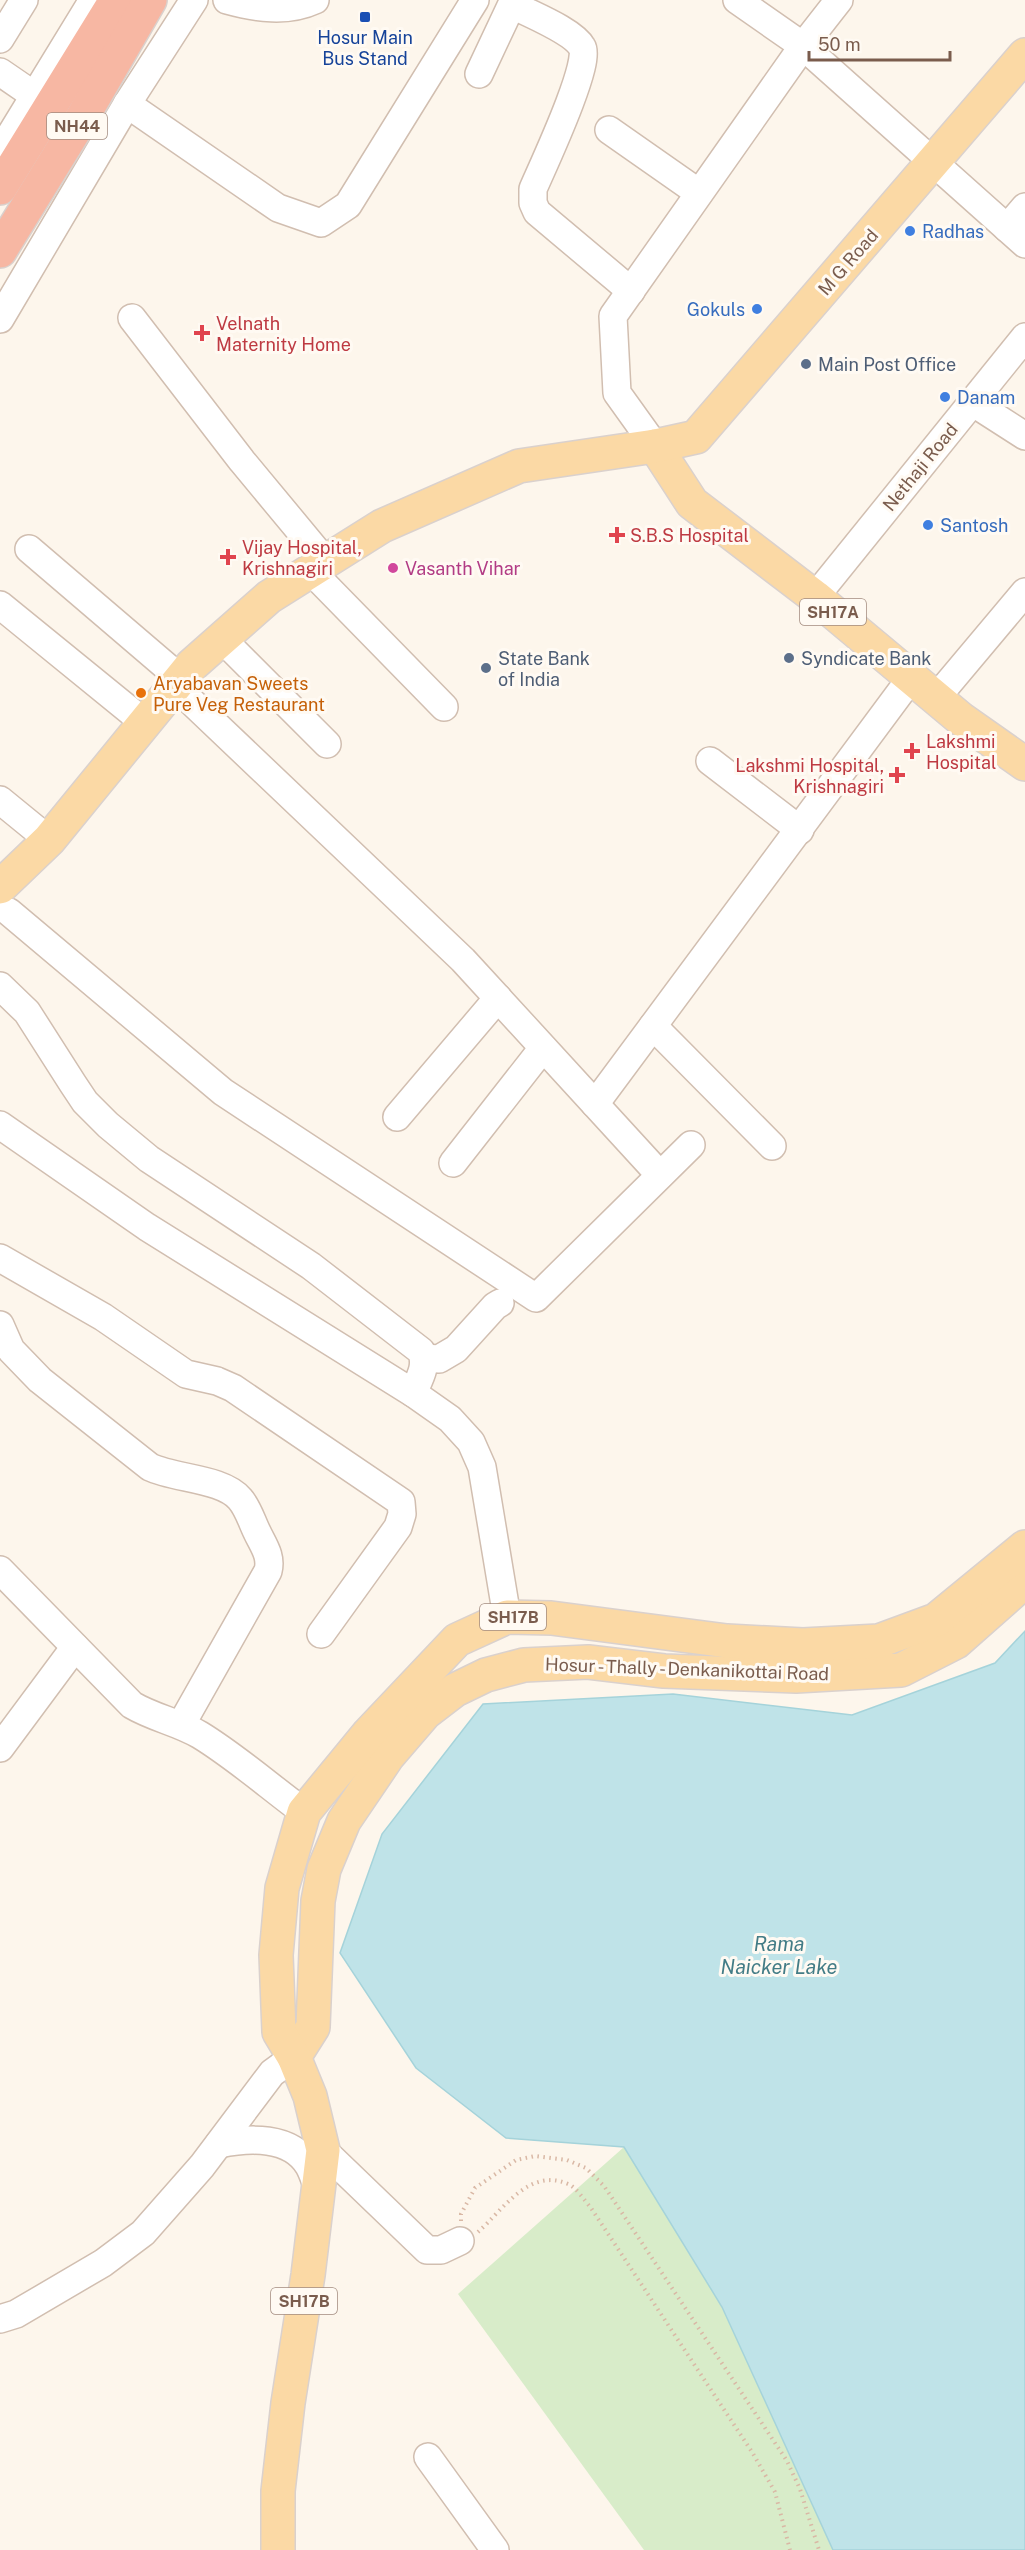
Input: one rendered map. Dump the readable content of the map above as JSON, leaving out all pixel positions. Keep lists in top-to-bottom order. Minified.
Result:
{"streets":{"highway":["NH44"],"main road":["M G Road","SH17A","SH17B","Hosur - Thally - Denkanikottai Road"],"street":["Nethaji Road"]},"crossings":[["M G Road","SH17A"],["Nethaji Road","SH17A"]],"water":["Rama Naicker Lake"],"places":{"transit":["Hosur Main Bus Stand"],"other":["Radhas","Gokuls","Main Post Office","Danam","Santosh","Vasanth Vihar","Syndicate Bank","State Bank of India","Aryabavan Sweets Pure Veg Restaurant"],"health":["Velnath Maternity Home","S.B.S Hospital","Vijay Hospital, Krishnagiri","Lakshmi Hospital","Lakshmi Hospital, Krishnagiri"]},"scale_bar":"50 m"}
